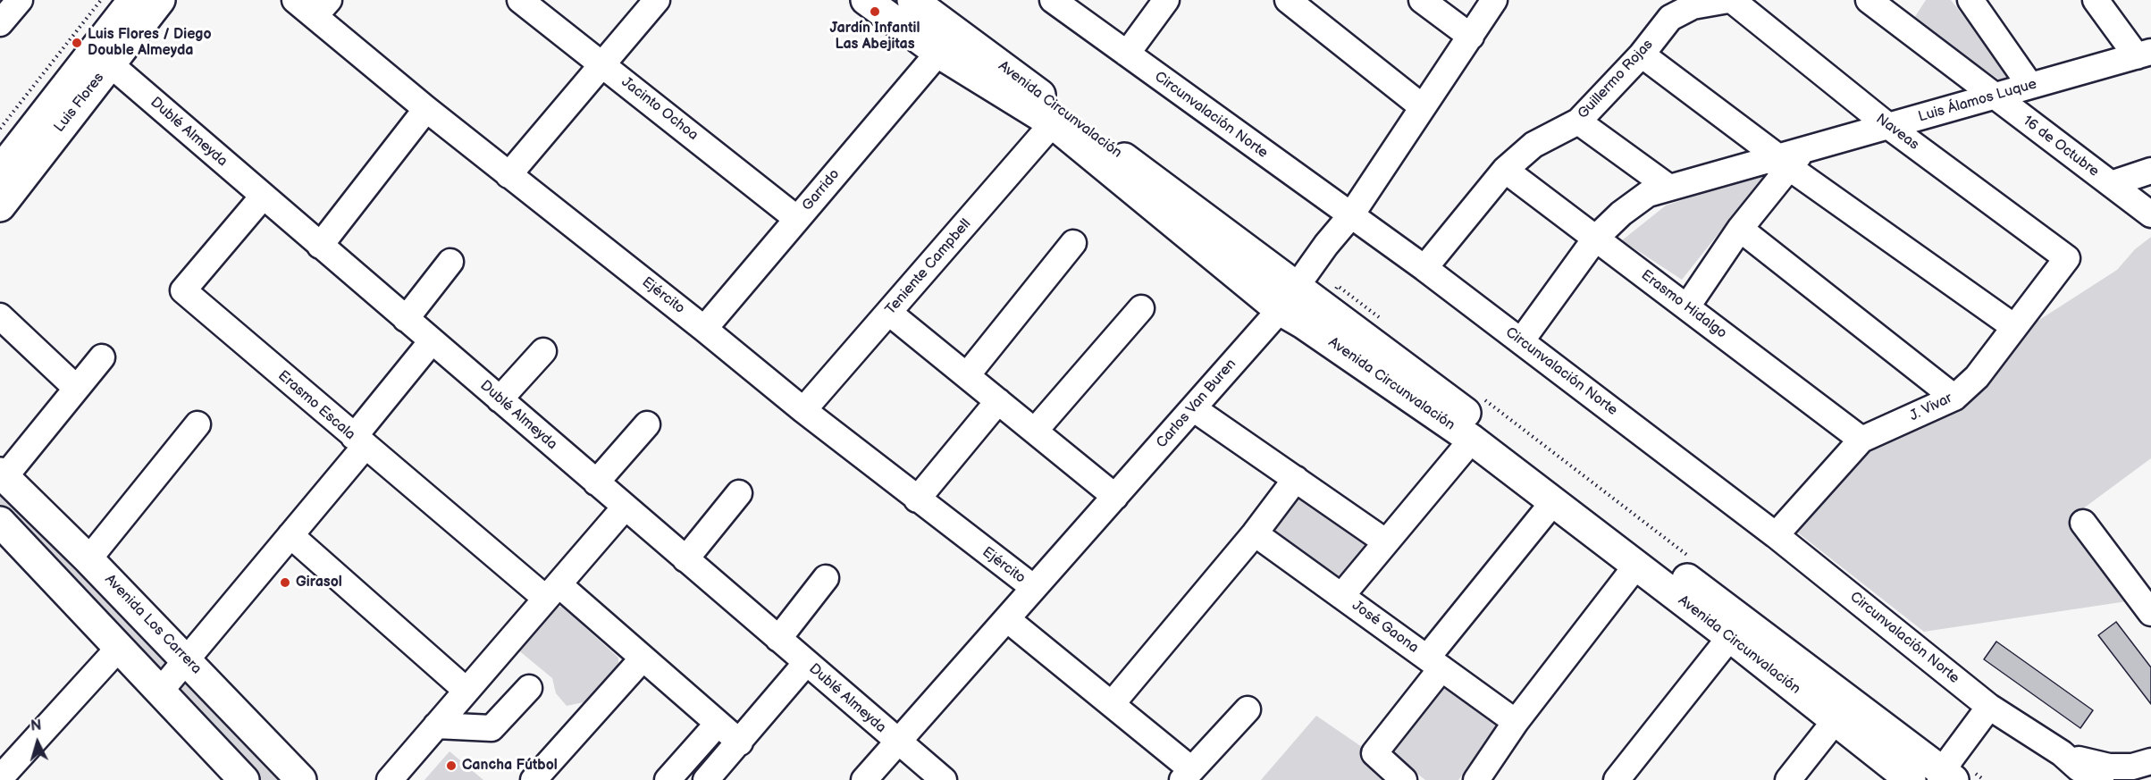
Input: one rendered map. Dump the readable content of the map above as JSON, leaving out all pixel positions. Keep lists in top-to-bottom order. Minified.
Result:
{"streets":{"main road":["Luis Flores","Avenida Circunvalación","Avenida Los Carrera"],"street":["Guillermo Rojas","Luis Álamos Luque","Jacinto Ochoa","Circunvalación Norte","Dublé Almeyda","Naveas","16 de Octubre","Garrido","Teniente Campbell","Ejército","Erasmo Hidalgo","Carlos Van Buren","Erasmo Escala","J. Vivar","José Gaona"]},"crossings":[["Guillermo Rojas","Circunvalación Norte"],["Guillermo Rojas","Naveas"],["Guillermo Rojas","Erasmo Hidalgo"],["Luis Álamos Luque","Circunvalación Norte"],["Luis Álamos Luque","Naveas"],["Luis Álamos Luque","16 de Octubre"],["Luis Álamos Luque","Erasmo Hidalgo"],["Luis Flores","Dublé Almeyda"],["Jacinto Ochoa","Garrido"],["Avenida Circunvalación","Garrido"],["Avenida Circunvalación","Teniente Campbell"],["Avenida Circunvalación","Carlos Van Buren"],["Circunvalación Norte","Carlos Van Buren"],["Circunvalación Norte","J. Vivar"],["Dublé Almeyda","Carlos Van Buren"],["Dublé Almeyda","Erasmo Escala"],["Naveas","J. Vivar"],["Garrido","Ejército"],["Teniente Campbell","Ejército"],["Ejército","Carlos Van Buren"],["Erasmo Hidalgo","J. Vivar"]],"places":["Jardín Infantil Las Abejitas","Luis Flores / Diego Double Almeyda","Girasol","Cancha Fútbol"],"north":"top"}
